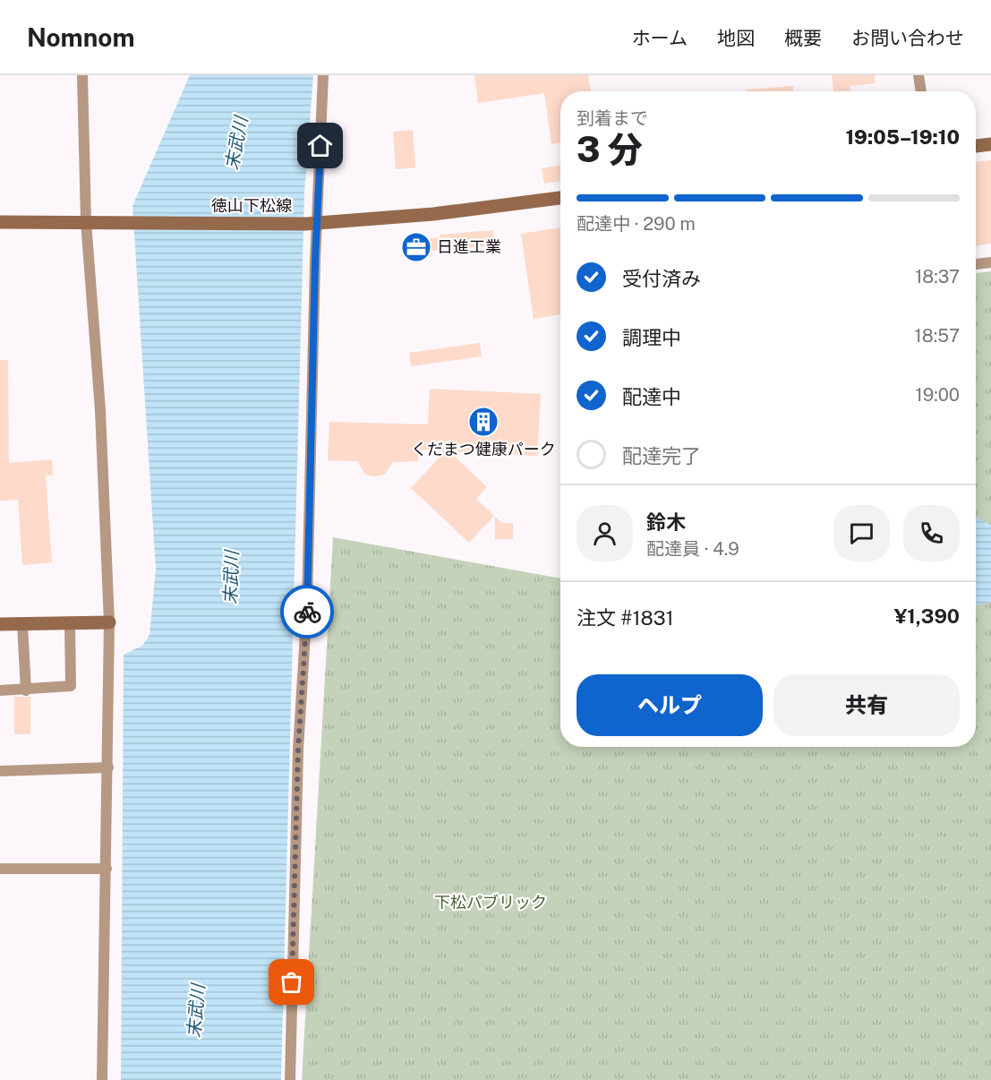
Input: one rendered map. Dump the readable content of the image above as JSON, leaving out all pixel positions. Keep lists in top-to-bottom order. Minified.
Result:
{"streets":{"main road":["徳山下松線"]},"water":["末武川"],"parks":["下松パブリック"],"places":{"office":["日進工業"],"building":["くだまつ健康パーク"]},"page":{"header":"Nomnom","nav":["ホーム","地図","概要","お問い合わせ"],"heading":["3 分","到着まで","19:05–19:10"],"panel":["鈴木","配達員 · 4.9","注文 #1831","¥1,390"],"bar":"配達中 · 290 m","list":[["受付済み","18:37"],["調理中","18:57"],["配達中","19:00"],"配達完了"],"buttons":["ヘルプ","共有"]}}
